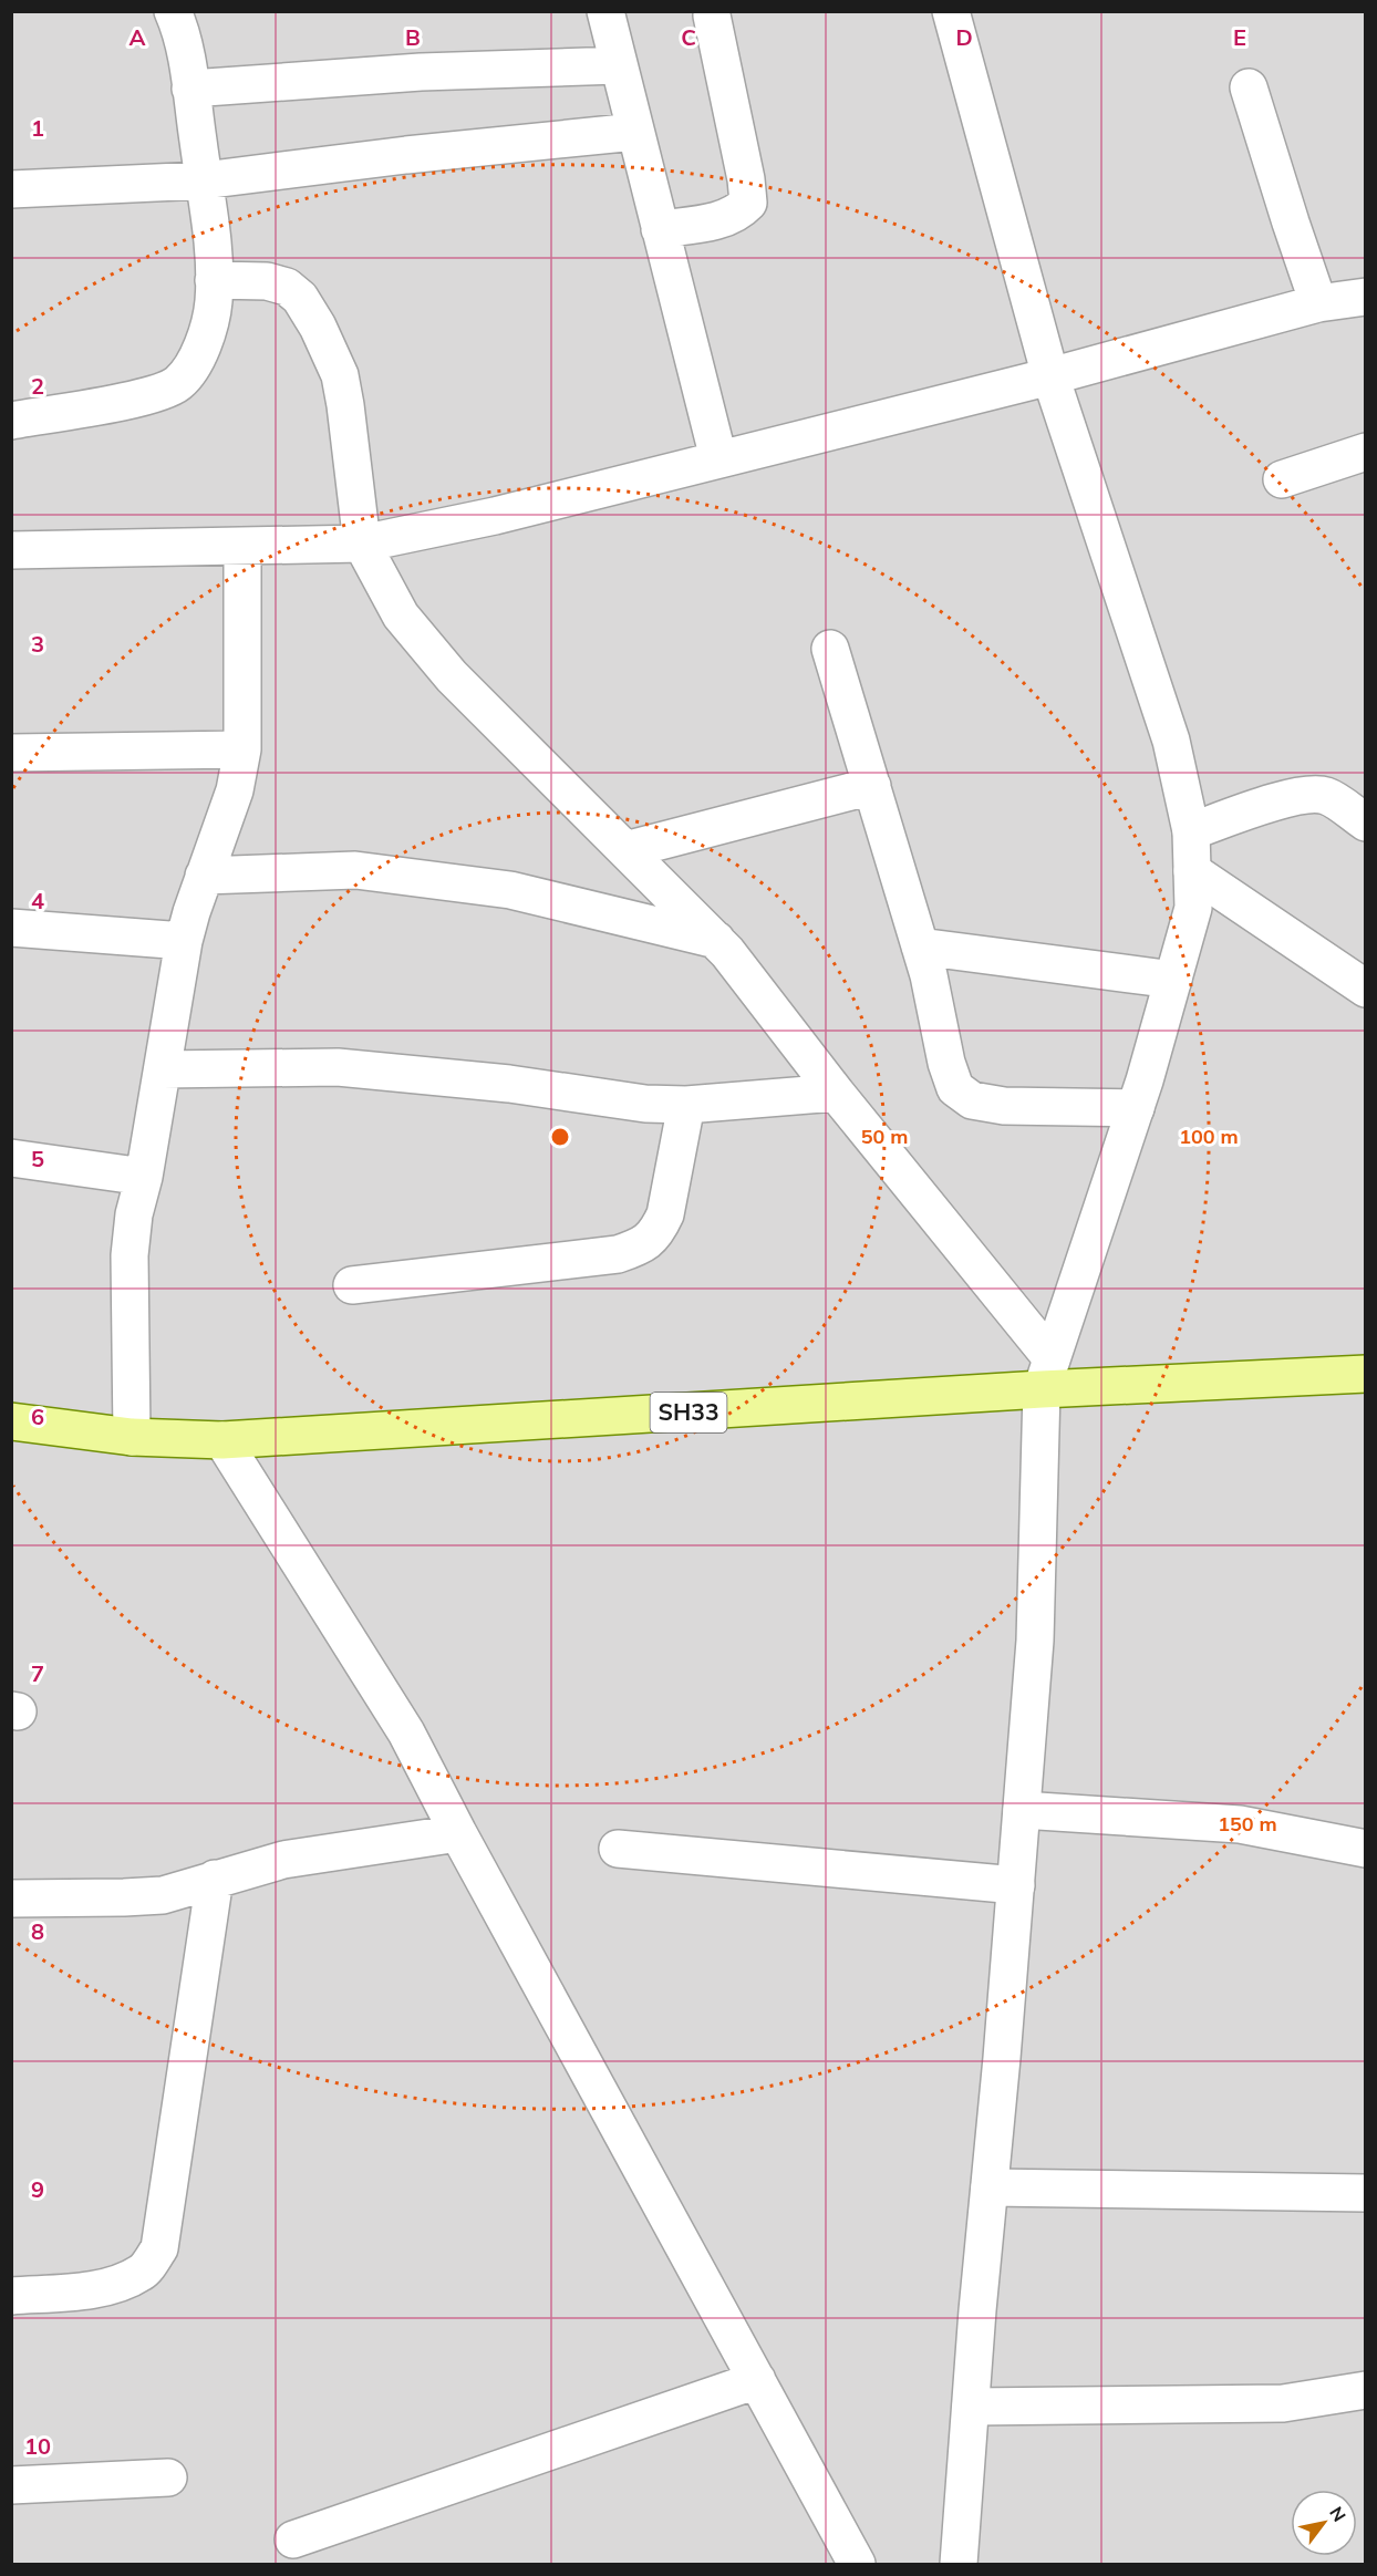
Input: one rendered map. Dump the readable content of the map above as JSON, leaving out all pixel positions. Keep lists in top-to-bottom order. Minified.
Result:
{"streets":{"main road":["SH33"]},"north":"top right","grid":{"columns":["A","B","C","D","E"],"rows":["1","2","3","4","5","6","7","8","9","10"]},"rings":["50 m","100 m","150 m"]}
